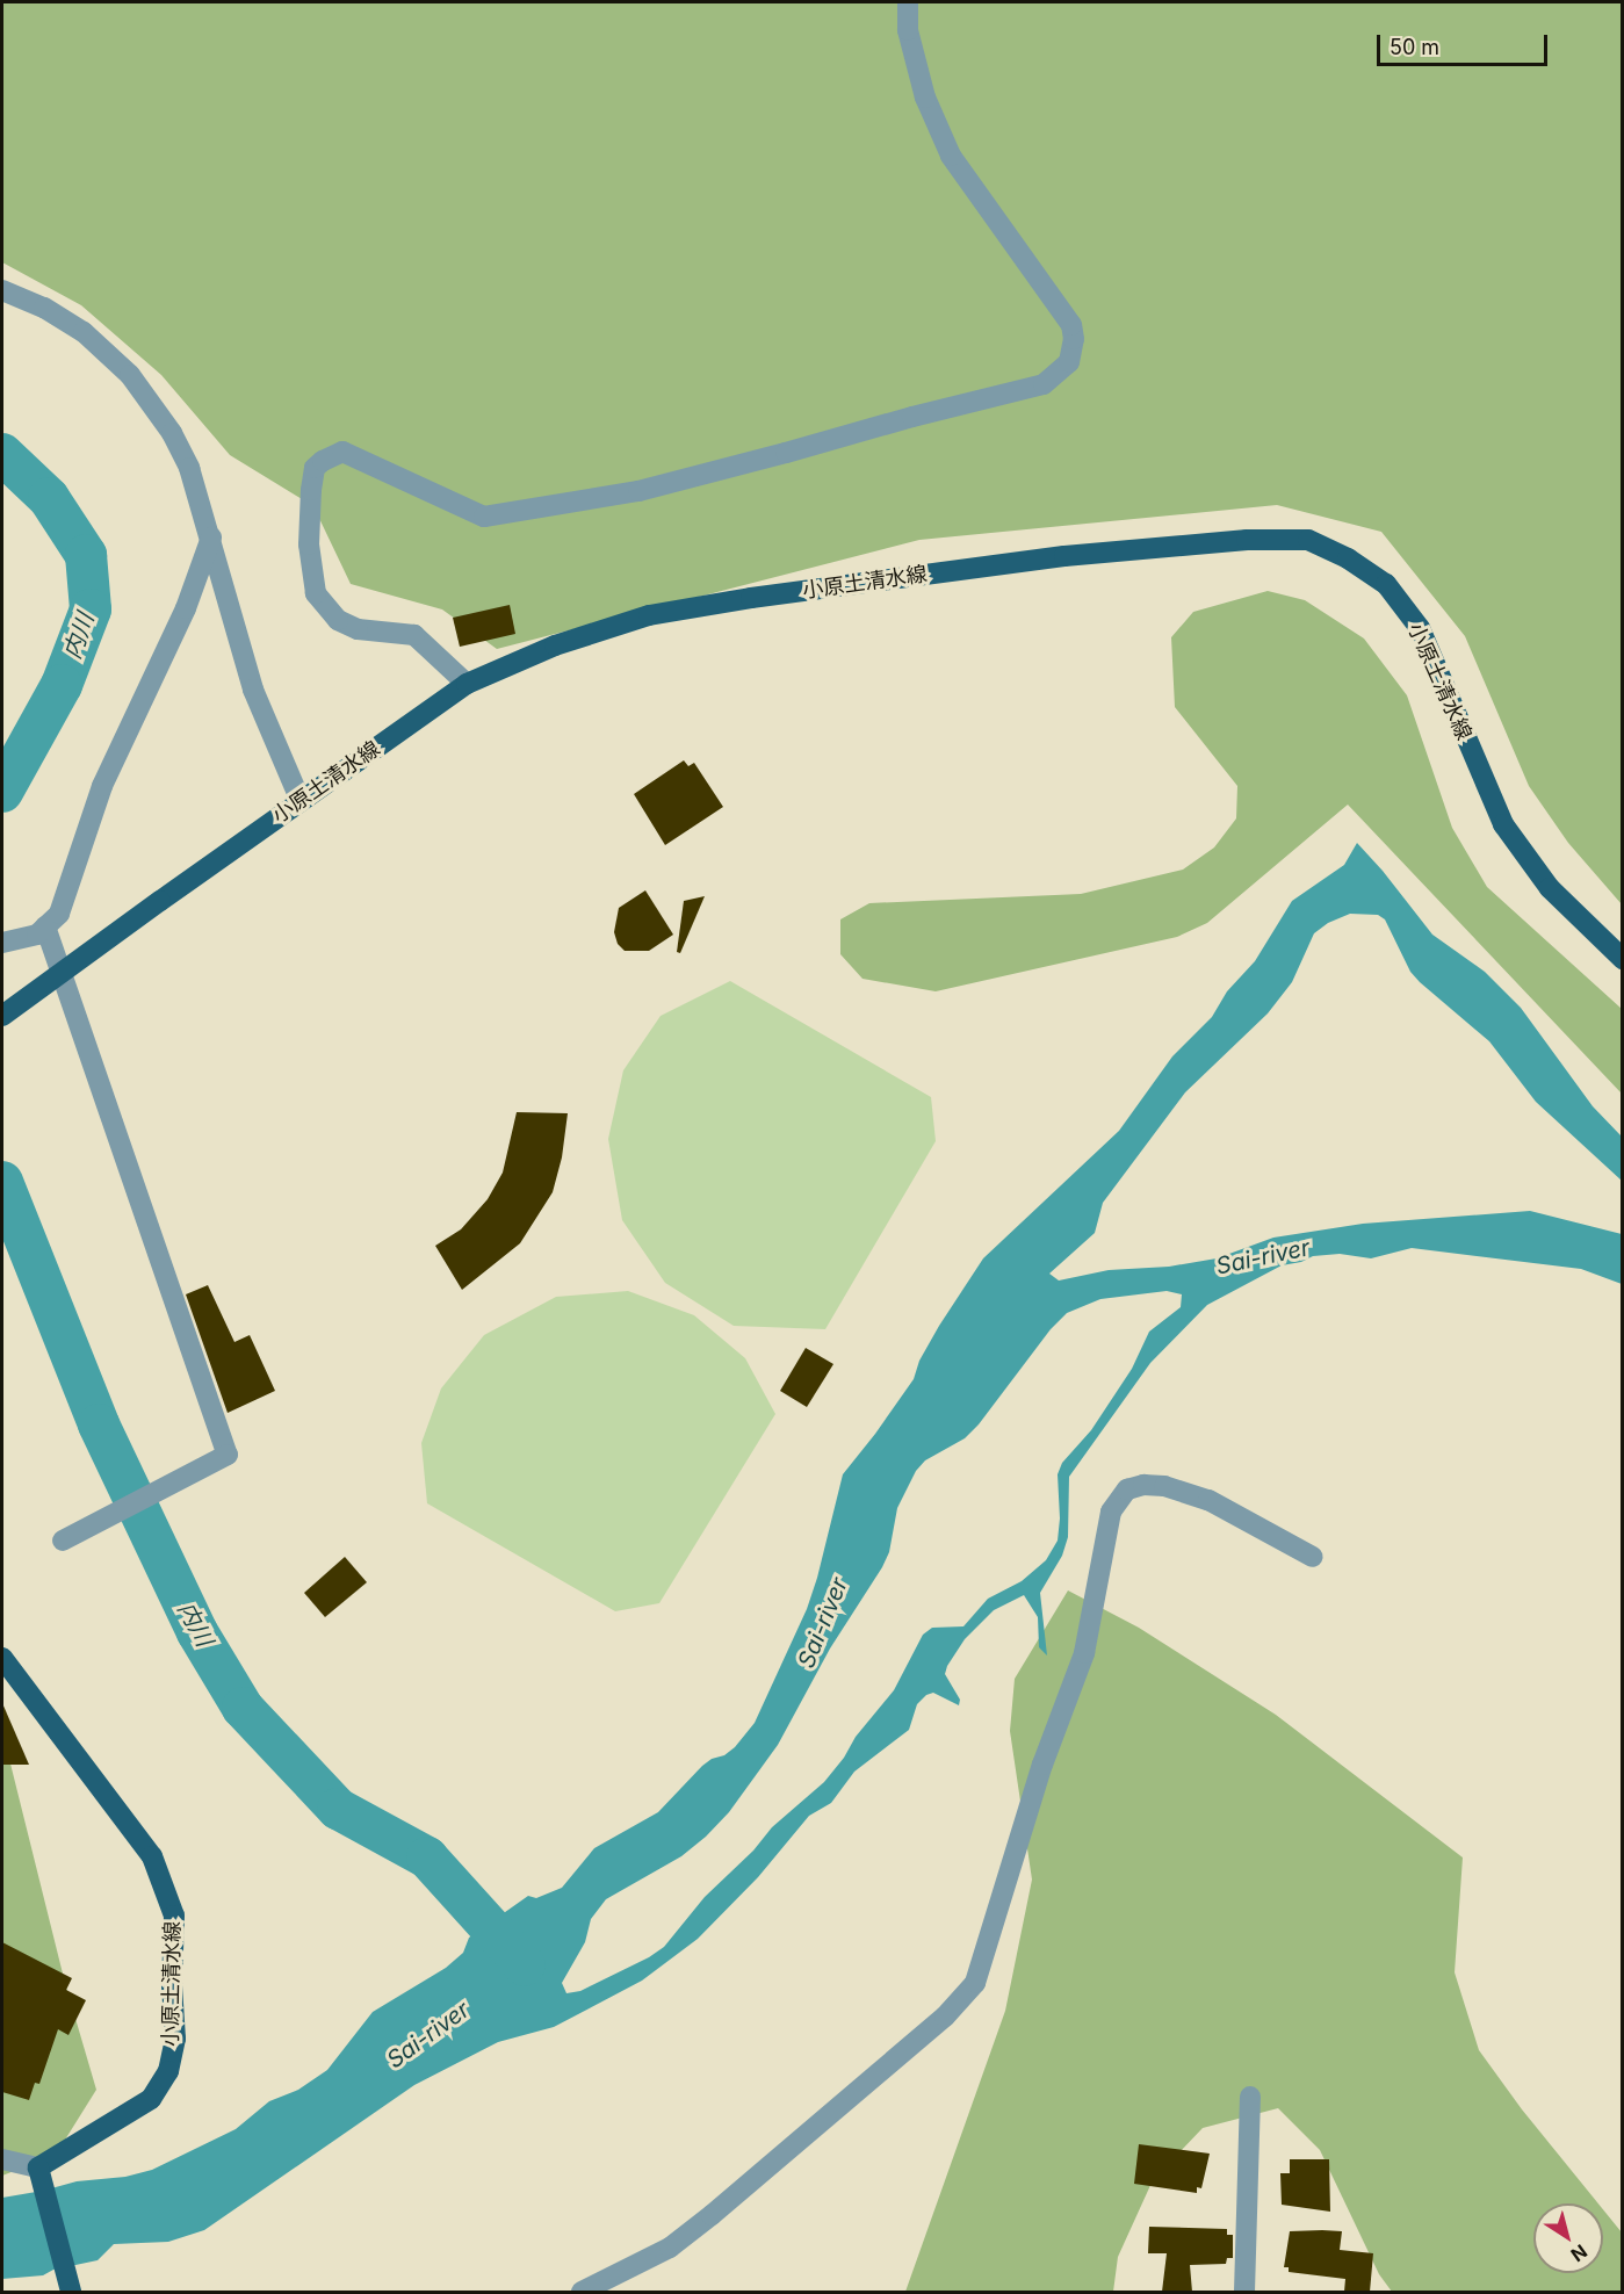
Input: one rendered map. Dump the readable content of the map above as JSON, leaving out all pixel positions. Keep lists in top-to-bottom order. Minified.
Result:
{"streets":{"main road":["小原土清水線"]},"water":["内川","Sai-river"],"scale_bar":"50 m","north":"bottom right"}
